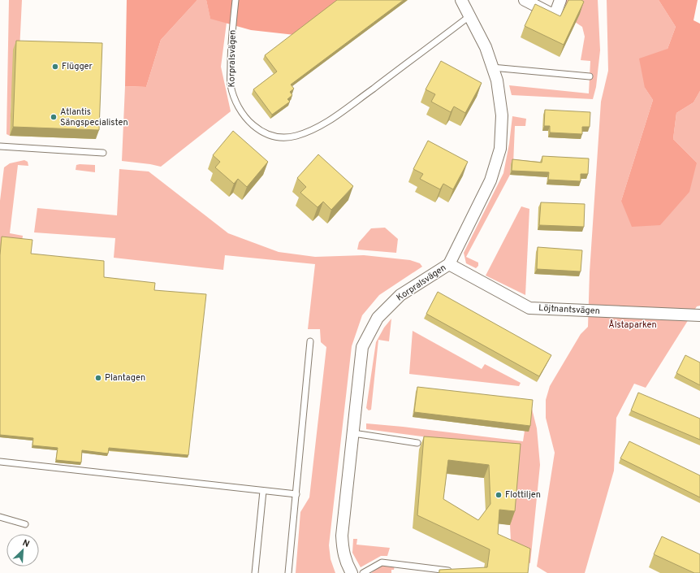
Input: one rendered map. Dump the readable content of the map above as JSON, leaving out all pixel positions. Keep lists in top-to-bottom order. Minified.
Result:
{"streets":{"street":["Korpralsvägen","Löjtnantsvägen"]},"crossings":[["Korpralsvägen","Löjtnantsvägen"]],"parks":["Ålstaparken"],"places":["Flügger","Atlantis Sängspecialisten","Plantagen","Flottiljen"],"north":"top right"}
